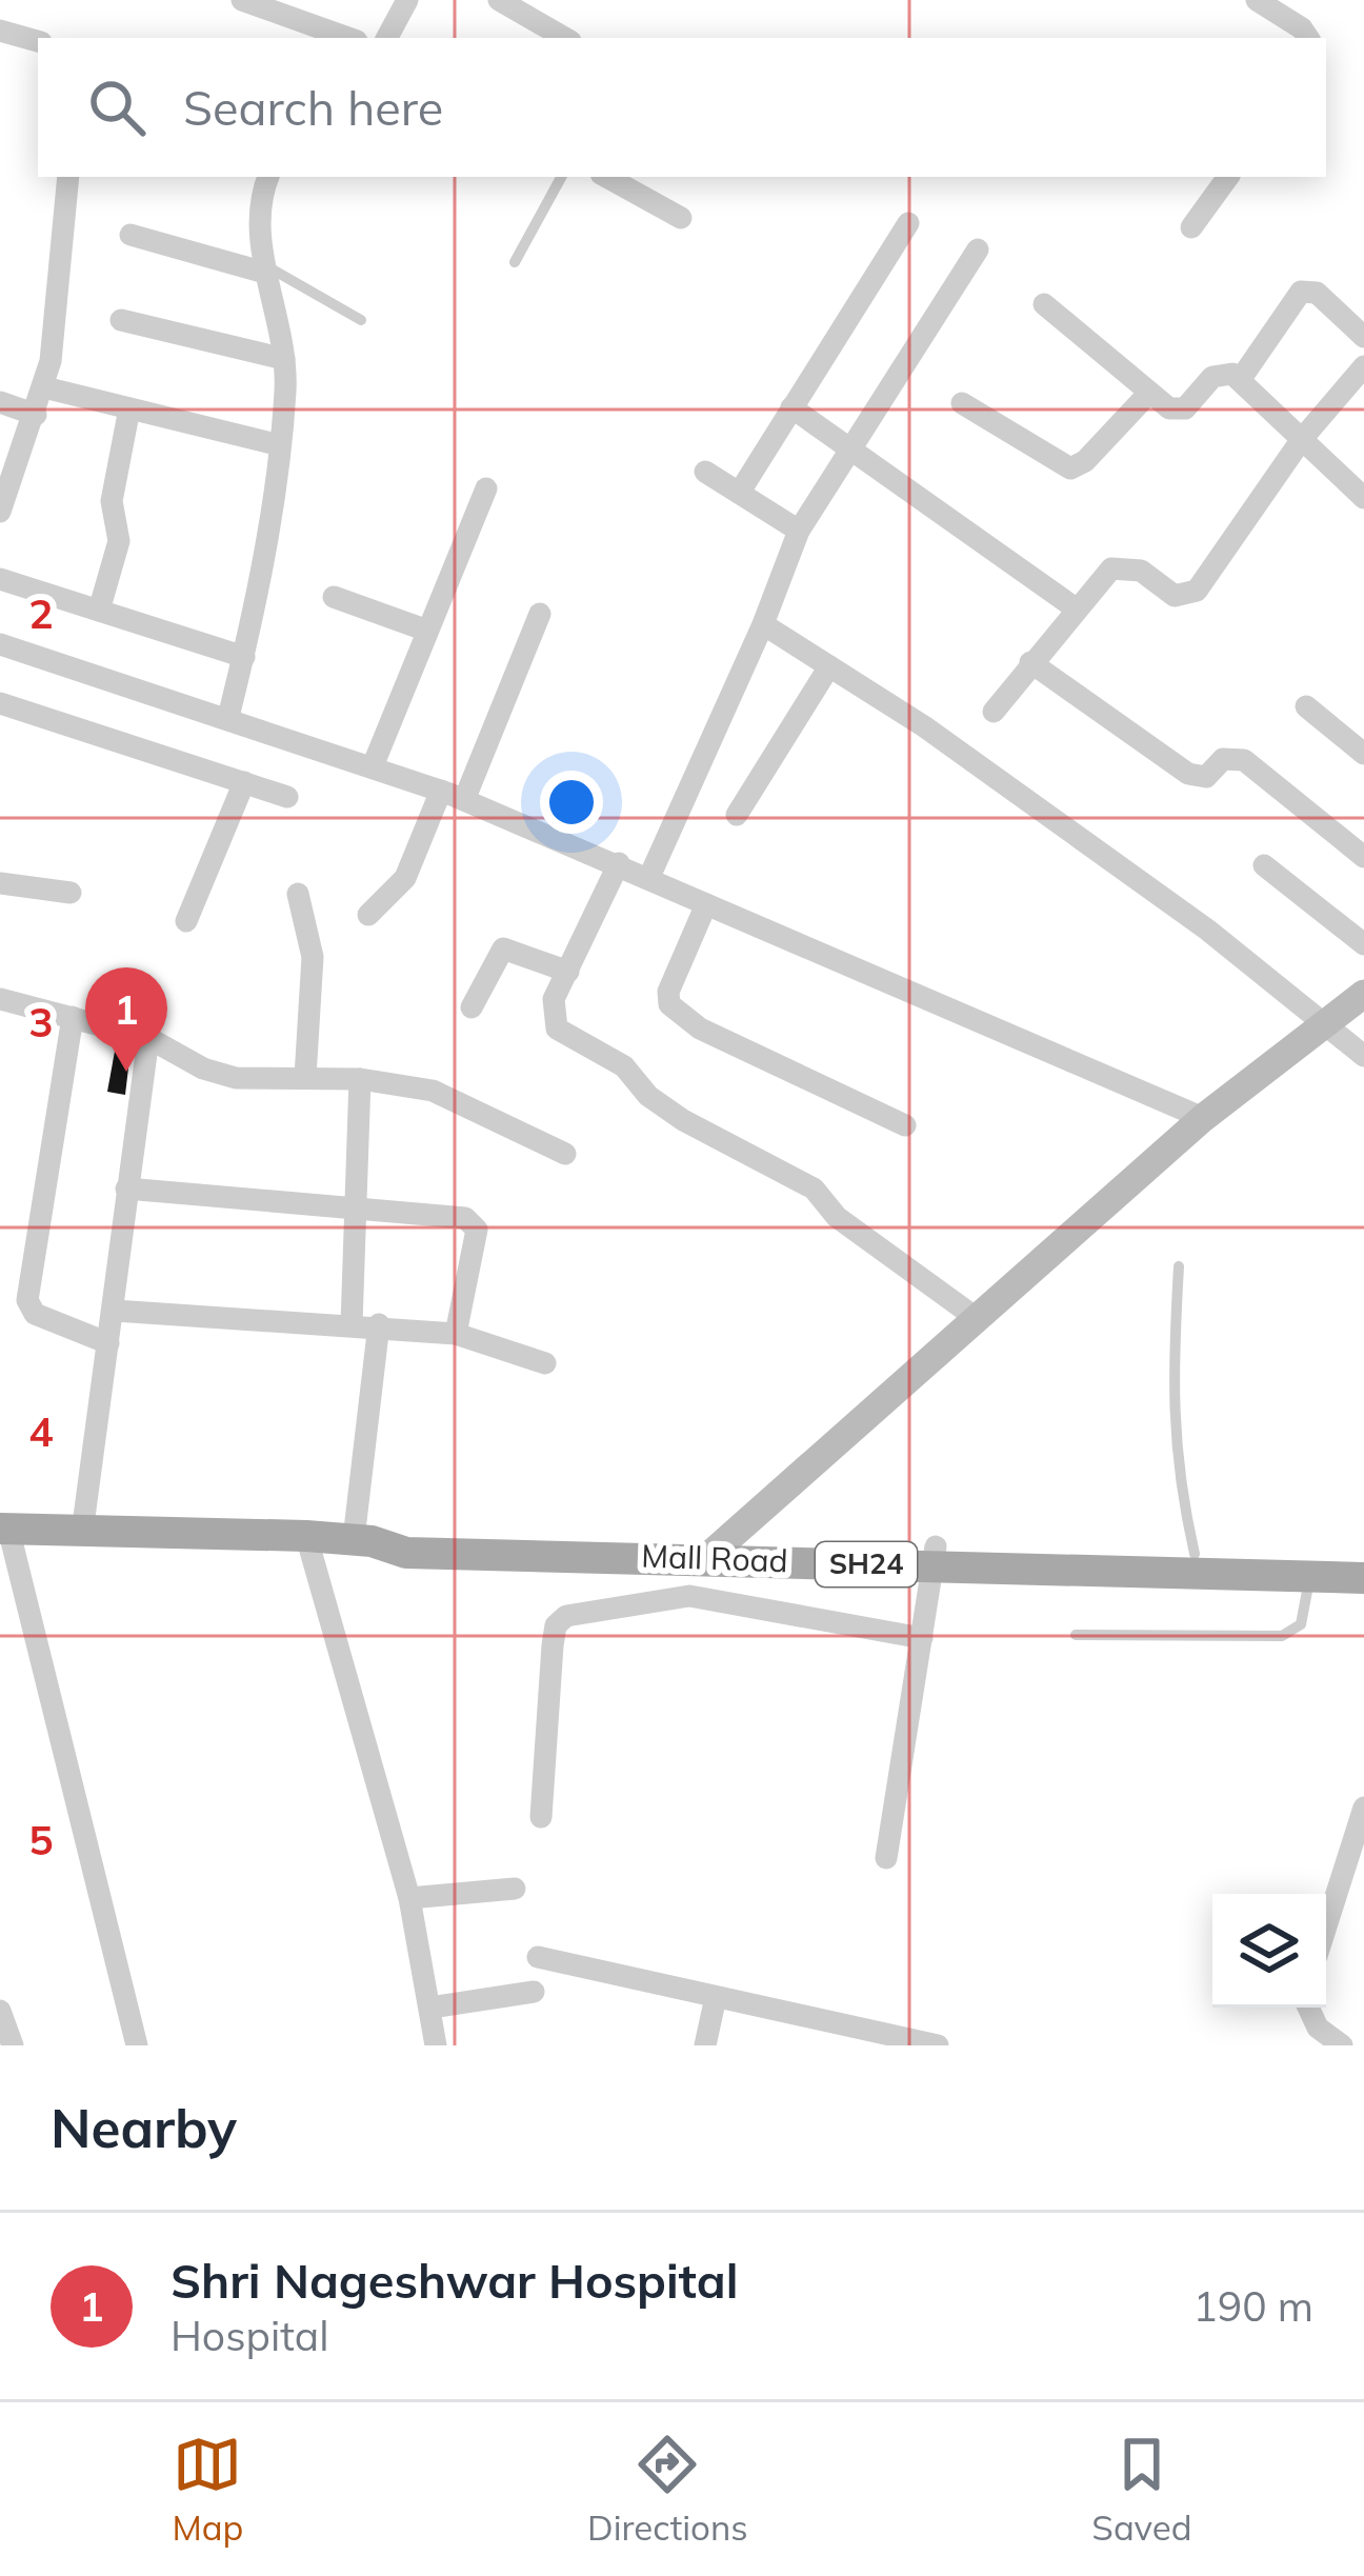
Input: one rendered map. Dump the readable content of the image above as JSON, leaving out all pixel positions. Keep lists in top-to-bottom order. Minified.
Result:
{"streets":{"main road":["Mall Road","SH24"]},"page":{"search":"Search here","pins":"1","heading":"Nearby","list":[{"mark":"1","name":"Shri Nageshwar Hospital","note":"Hospital","value":"190 m"}],"nav":["Map","Directions","Saved"]},"grid":{"rows":["2","3","4","5"]}}
